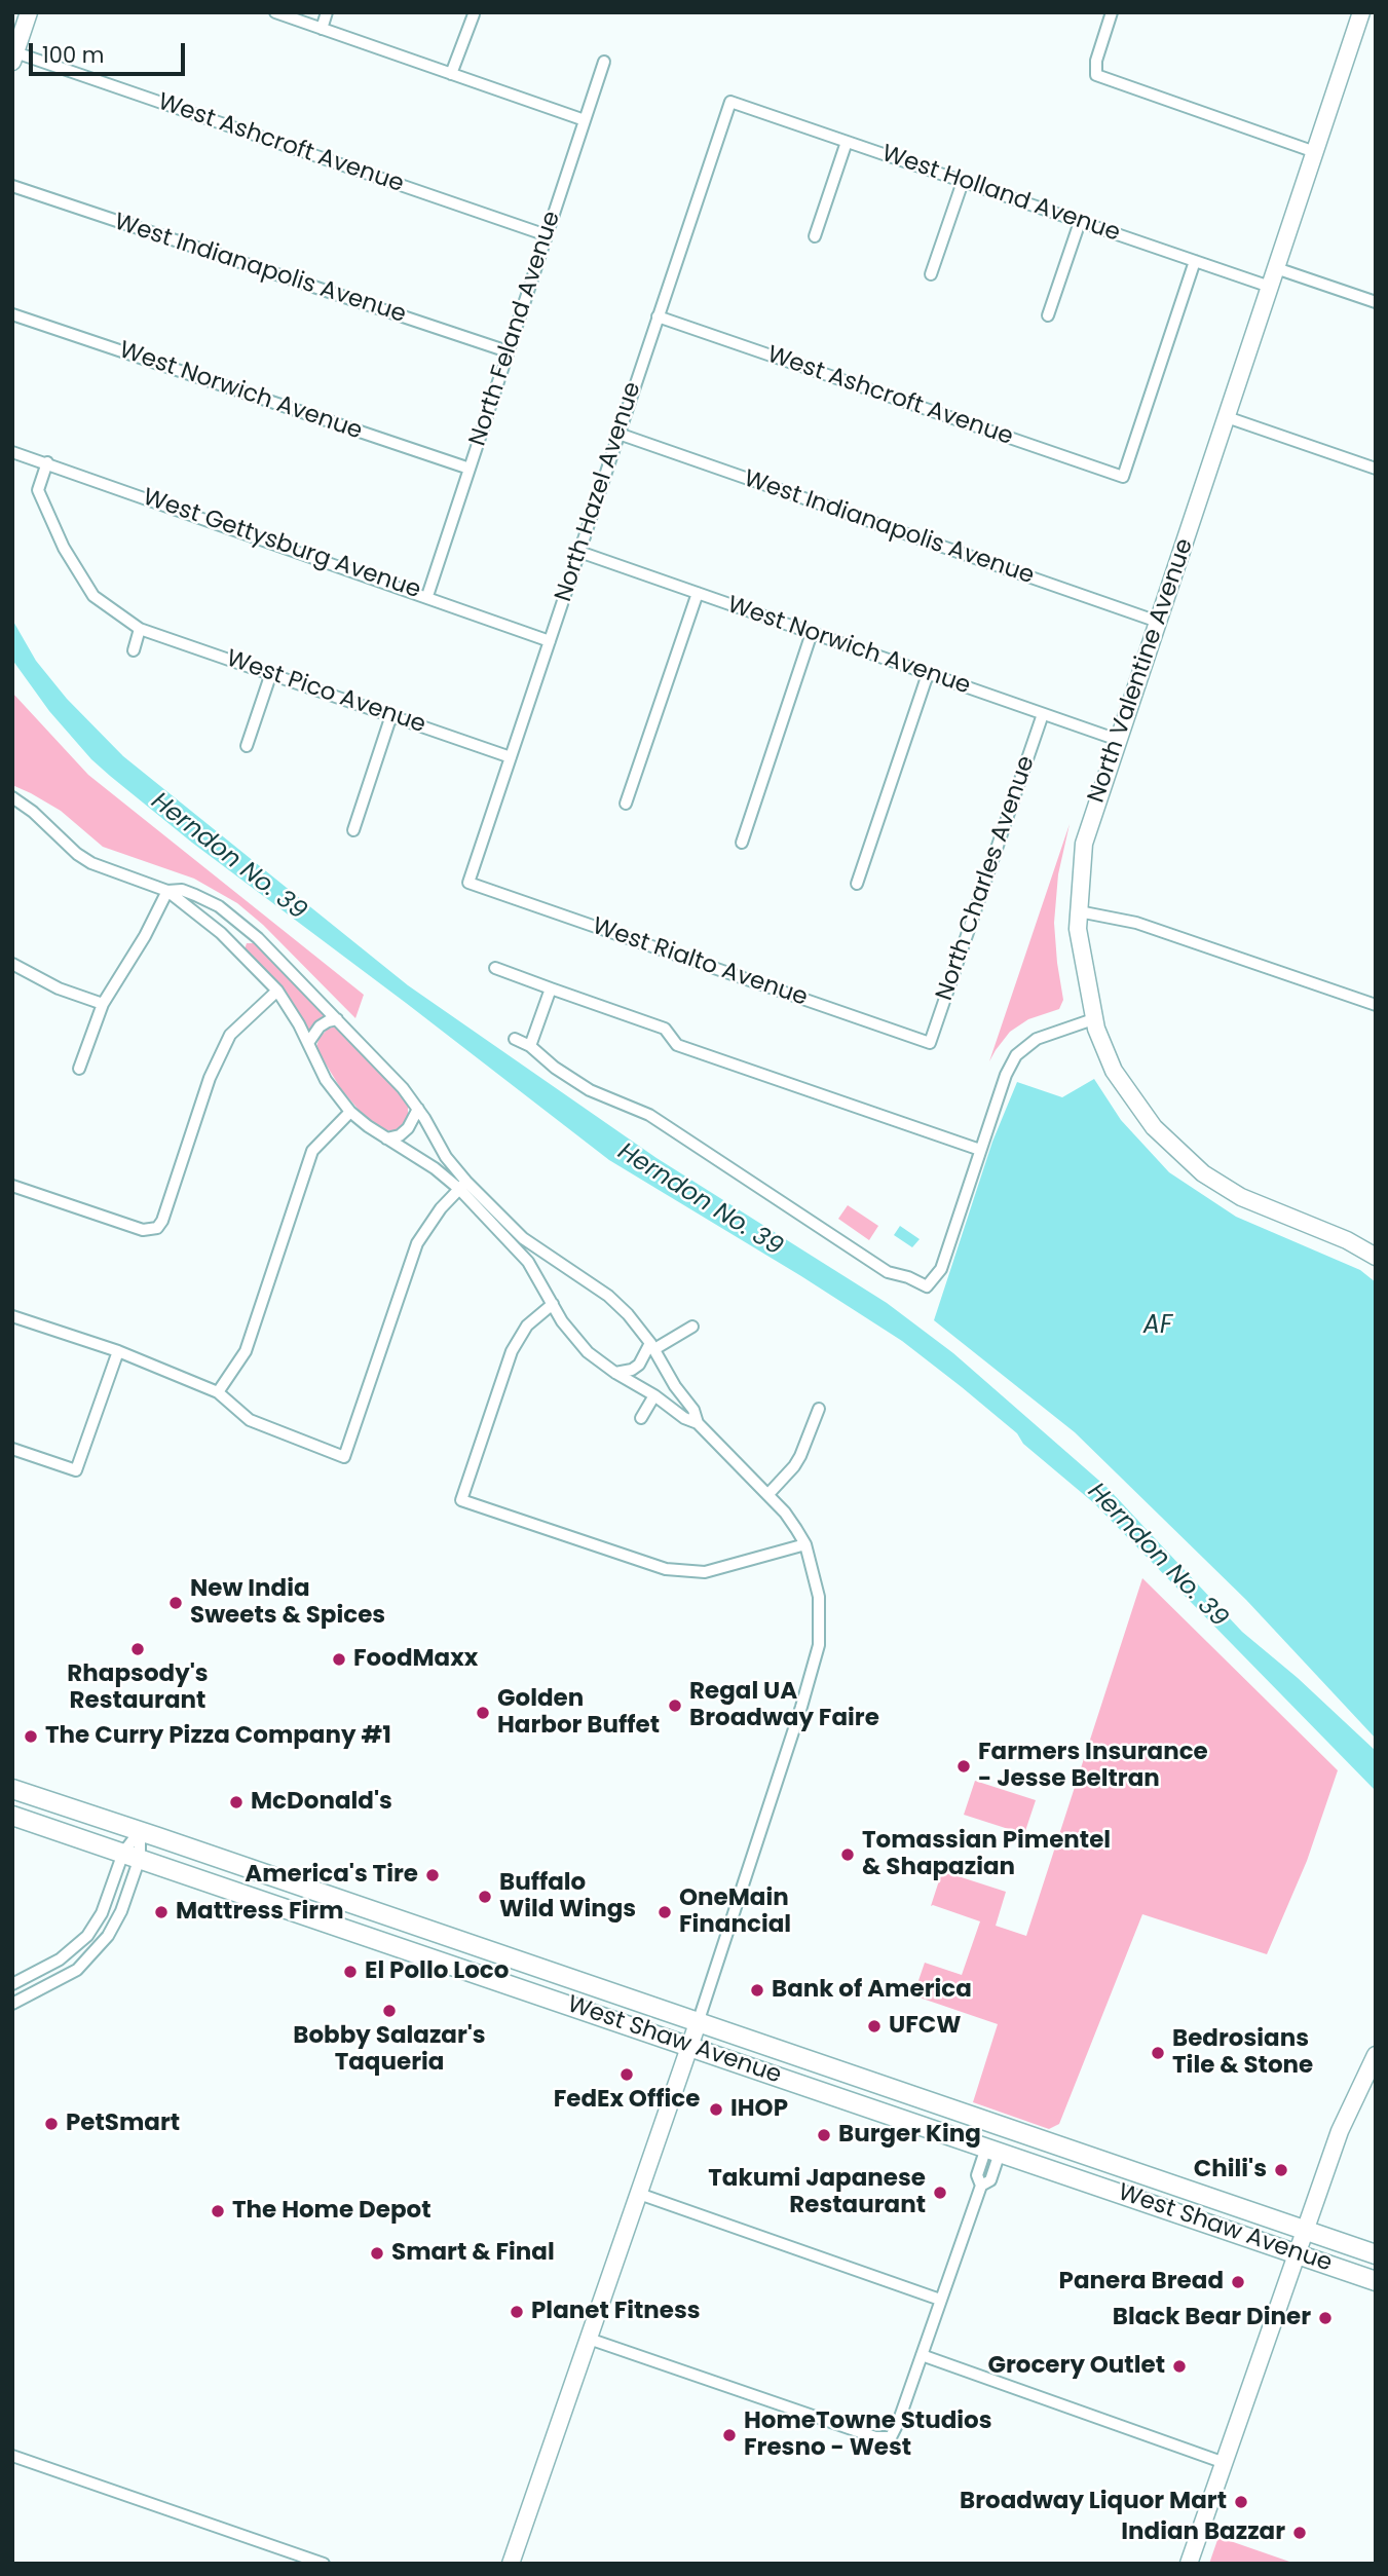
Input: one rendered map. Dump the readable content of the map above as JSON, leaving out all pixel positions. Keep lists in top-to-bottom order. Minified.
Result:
{"streets":{"main road":["West Shaw Avenue"],"street":["West Ashcroft Avenue","West Holland Avenue","West Indianapolis Avenue","North Feland Avenue","West Norwich Avenue","North Hazel Avenue","West Gettysburg Avenue","North Valentine Avenue","West Pico Avenue","North Charles Avenue","West Rialto Avenue"]},"crossings":[["West Ashcroft Avenue","West Holland Avenue"],["West Ashcroft Avenue","North Feland Avenue"],["West Ashcroft Avenue","North Hazel Avenue"],["West Holland Avenue","North Hazel Avenue"],["West Holland Avenue","North Valentine Avenue"],["West Indianapolis Avenue","North Feland Avenue"],["West Indianapolis Avenue","North Hazel Avenue"],["West Indianapolis Avenue","North Valentine Avenue"],["North Feland Avenue","West Norwich Avenue"],["North Feland Avenue","West Gettysburg Avenue"],["West Norwich Avenue","North Hazel Avenue"],["West Norwich Avenue","North Valentine Avenue"],["West Norwich Avenue","North Charles Avenue"],["North Hazel Avenue","West Gettysburg Avenue"],["North Hazel Avenue","West Pico Avenue"],["North Hazel Avenue","West Rialto Avenue"],["West Gettysburg Avenue","West Pico Avenue"],["North Charles Avenue","West Rialto Avenue"]],"water":["Herndon No. 39","AF"],"places":["New India Sweets & Spices","Rhapsody's Restaurant","FoodMaxx","Regal UA Broadway Faire","Golden Harbor Buffet","The Curry Pizza Company #1","Farmers Insurance - Jesse Beltran","McDonald's","Tomassian Pimentel & Shapazian","America's Tire","Buffalo Wild Wings","Mattress Firm","OneMain Financial","El Pollo Loco","Bank of America","Bobby Salazar's Taqueria","UFCW","Bedrosians Tile & Stone","FedEx Office","IHOP","PetSmart","Burger King","Chili's","Takumi Japanese Restaurant","The Home Depot","Smart & Final","Panera Bread","Planet Fitness","Black Bear Diner","Grocery Outlet","HomeTowne Studios Fresno - West","Broadway Liquor Mart","Indian Bazzar"],"scale_bar":"100 m"}
